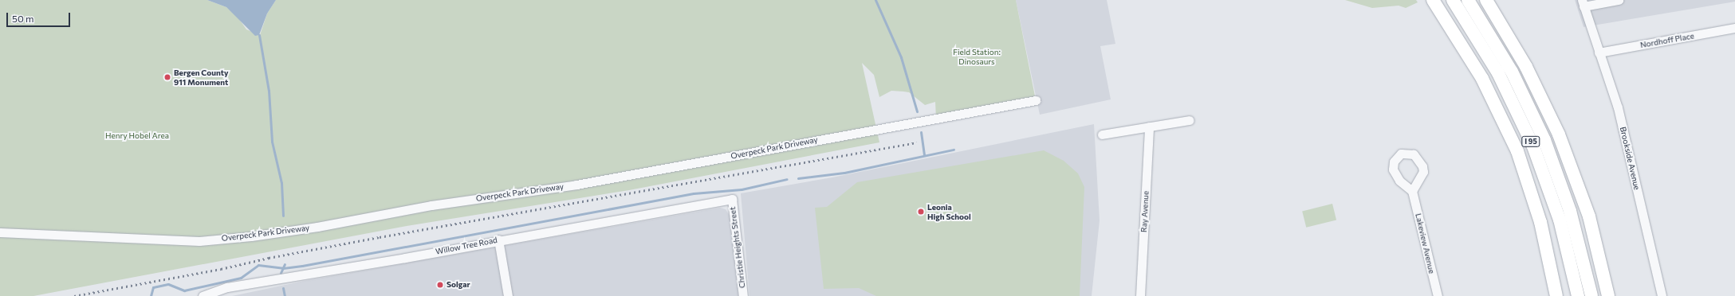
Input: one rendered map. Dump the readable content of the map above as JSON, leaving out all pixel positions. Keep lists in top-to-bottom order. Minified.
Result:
{"streets":{"highway":["I 95"],"street":["Nordhoff Place","Overpeck Park Driveway","Brookside Avenue","Ray Avenue","Lakeview Avenue","Willow Tree Road","Christie Heights Street"]},"crossings":[["Nordhoff Place","Brookside Avenue"],["Willow Tree Road","Christie Heights Street"]],"parks":["Field Station: Dinosaurs","Henry Hobel Area"],"places":["Bergen County 911 Monument","Leonia High School","Solgar"],"scale_bar":"50 m"}
